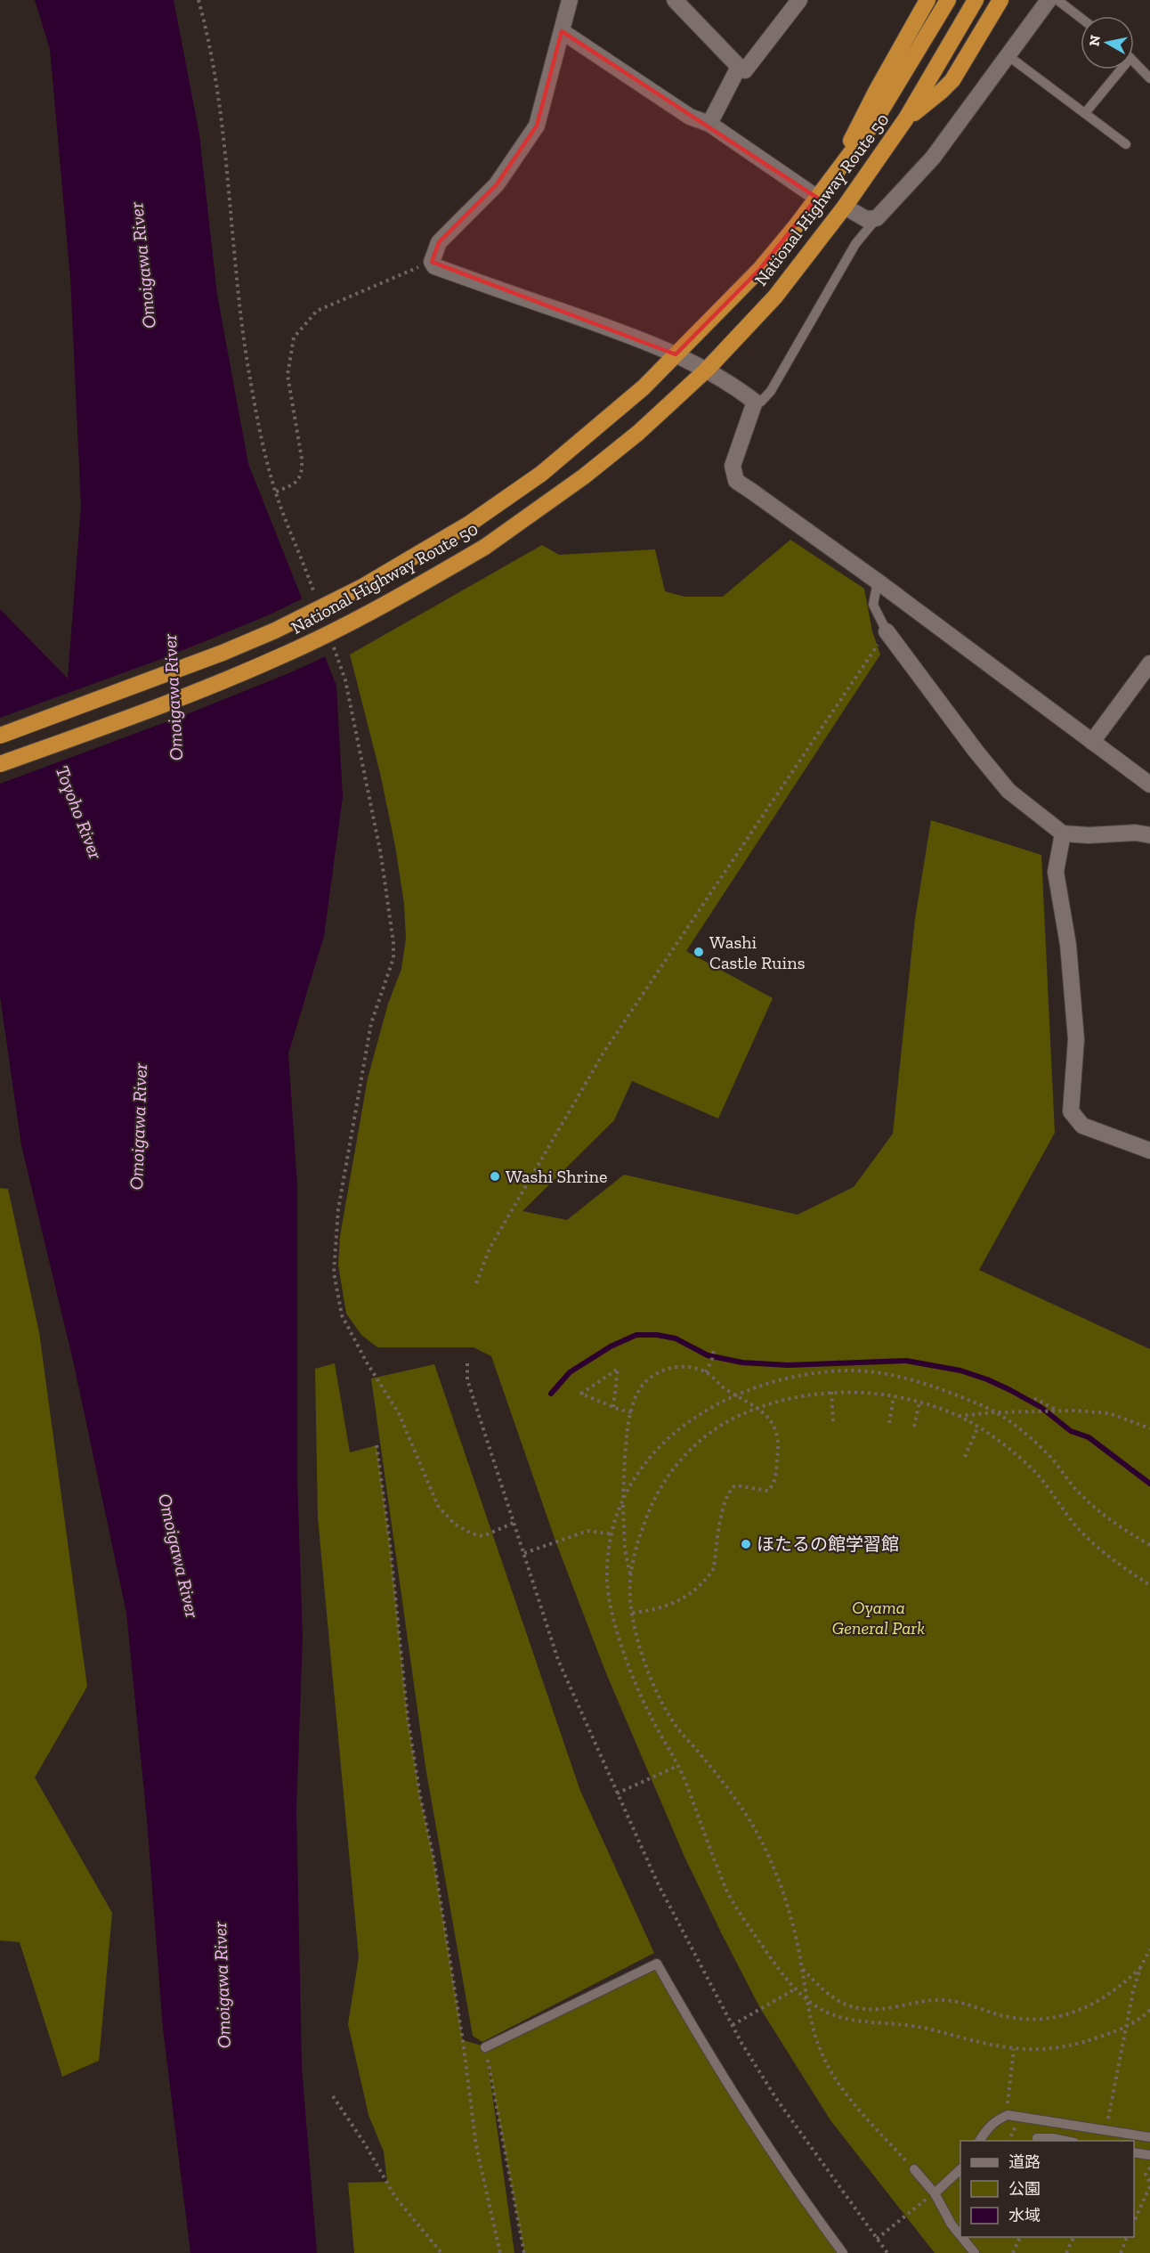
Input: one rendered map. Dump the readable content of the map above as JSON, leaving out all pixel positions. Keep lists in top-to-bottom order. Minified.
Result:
{"streets":{"highway":["National Highway Route 50"]},"water":["Omoigawa River","Toyoho River"],"parks":["Oyama General Park"],"places":["Washi Castle Ruins","Washi Shrine","ほたるの館学習館"],"legend":["道路","公園","水域"],"north":"left"}
